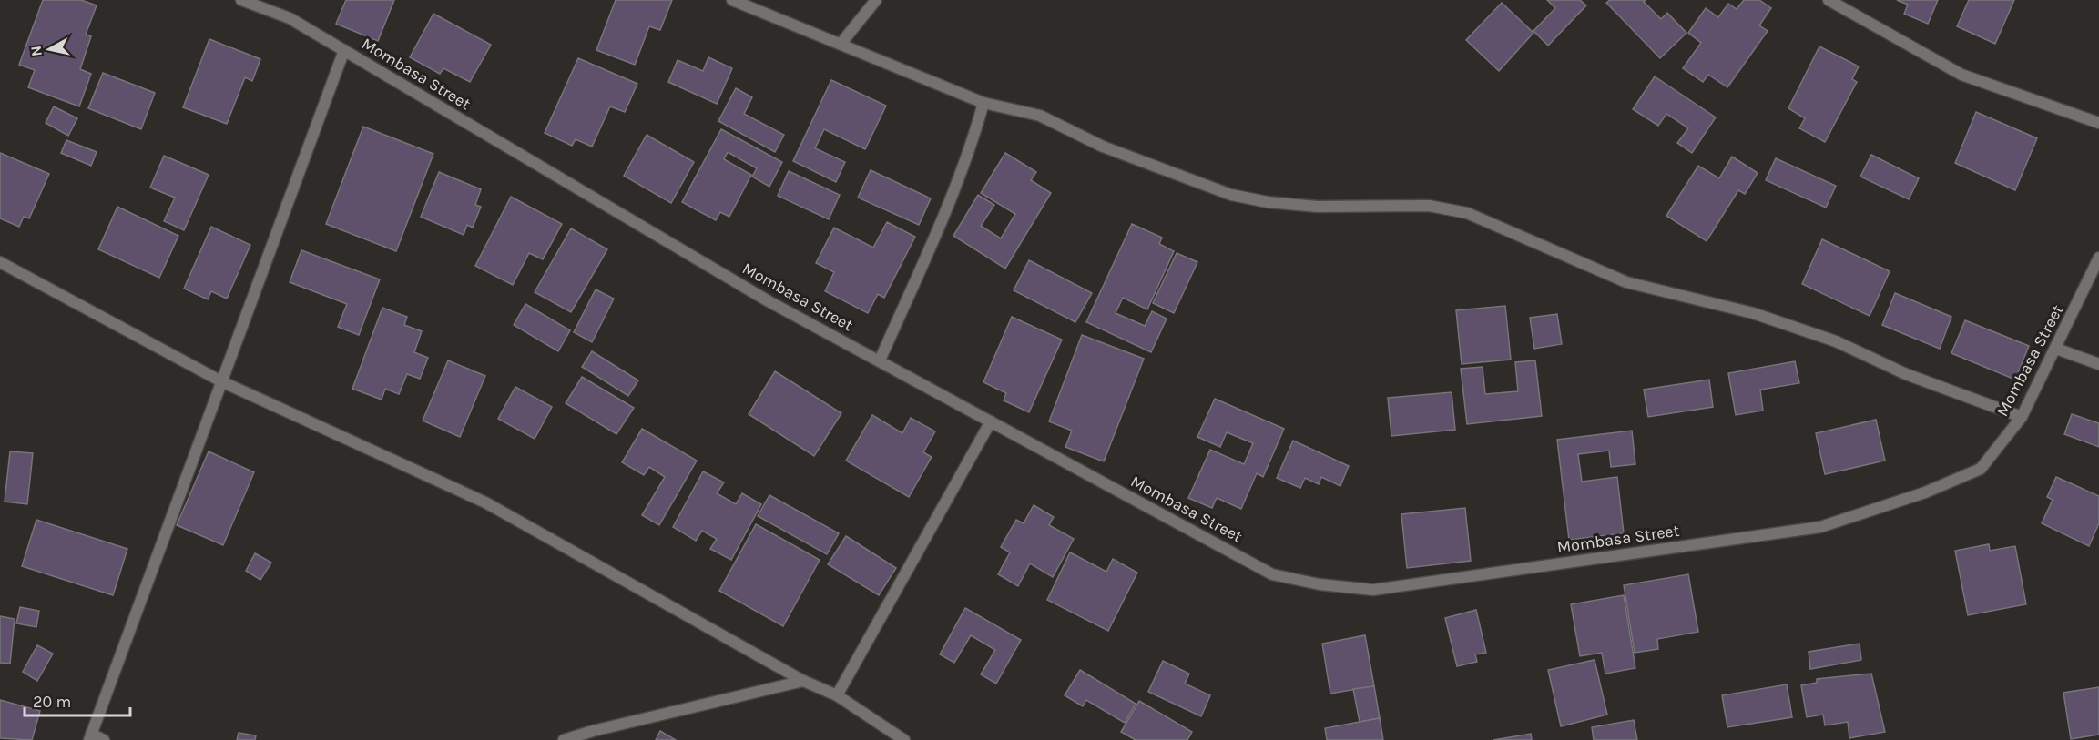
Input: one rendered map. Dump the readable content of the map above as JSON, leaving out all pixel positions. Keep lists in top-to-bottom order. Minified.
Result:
{"streets":{"street":["Mombasa Street"]},"scale_bar":"20 m","north":"left"}
